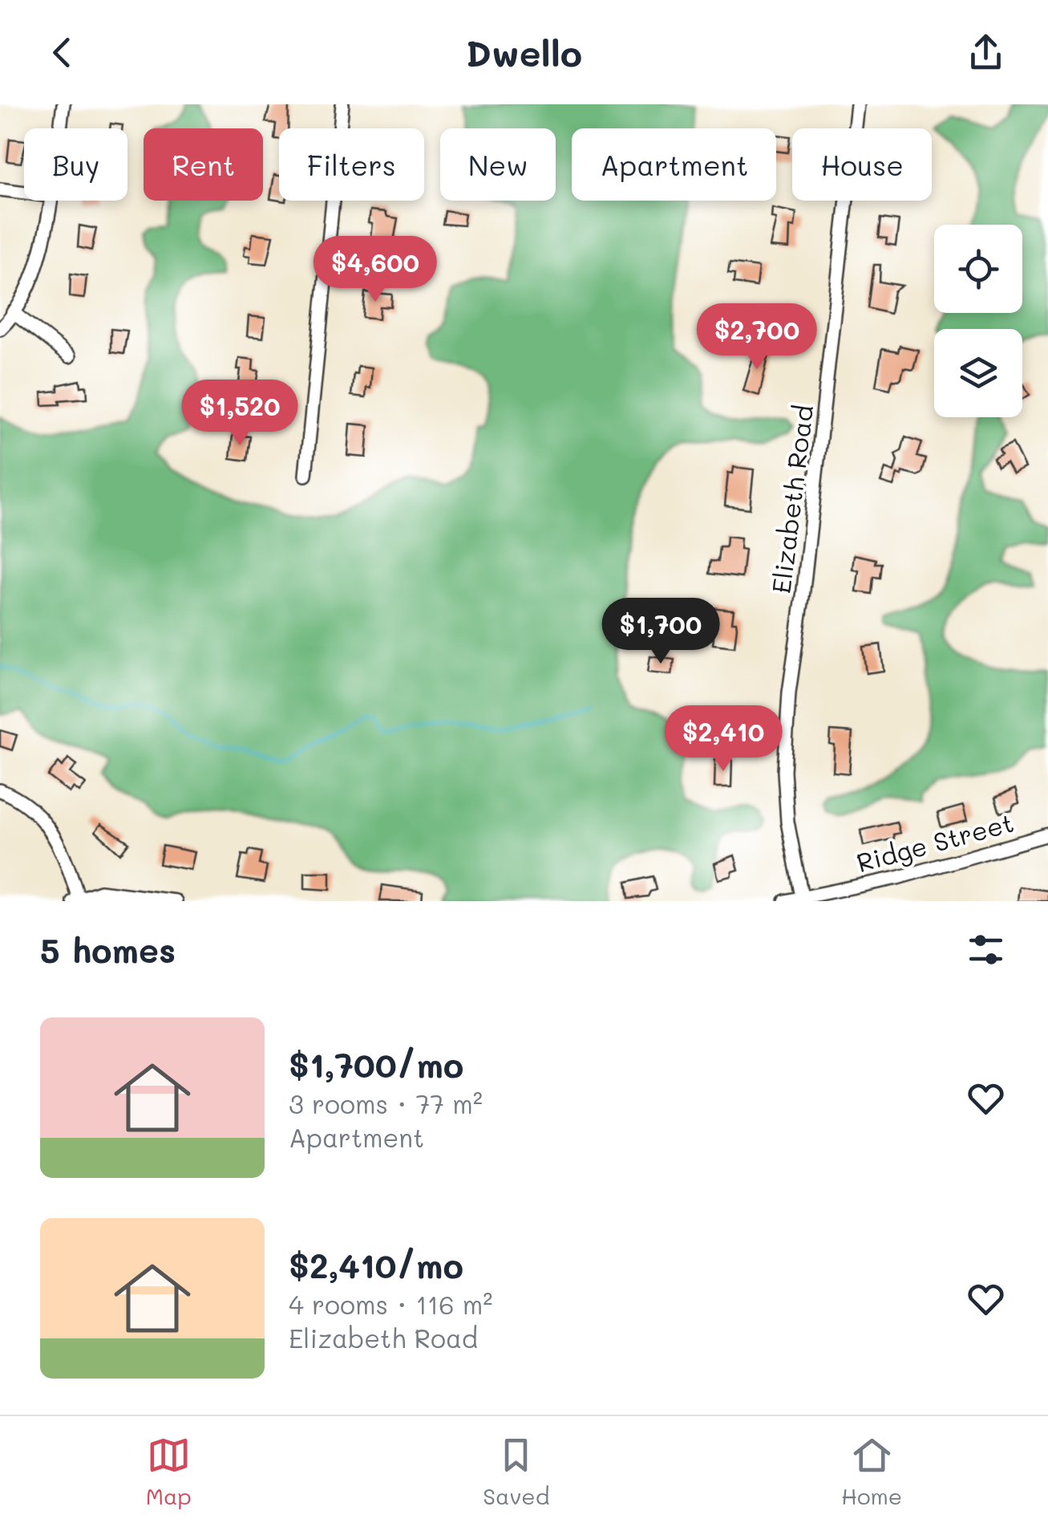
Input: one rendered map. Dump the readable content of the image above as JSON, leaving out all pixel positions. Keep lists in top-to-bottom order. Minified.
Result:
{"streets":{"street":["Elizabeth Road","Ridge Street"]},"crossings":[["Elizabeth Road","Ridge Street"]],"page":{"header":"Dwello","chip":["Buy","Rent","Filters","New","Apartment","House"],"price":["$4,600","$2,700","$1,520","$1,700","$2,410"],"heading":"5 homes","list":[{"name":"$1,700/mo","note":"3 rooms · 77 m² · Apartment"},{"name":"$2,410/mo","note":"4 rooms · 116 m² · Elizabeth Road"}],"tabs":["Map","Saved","Home"]}}
